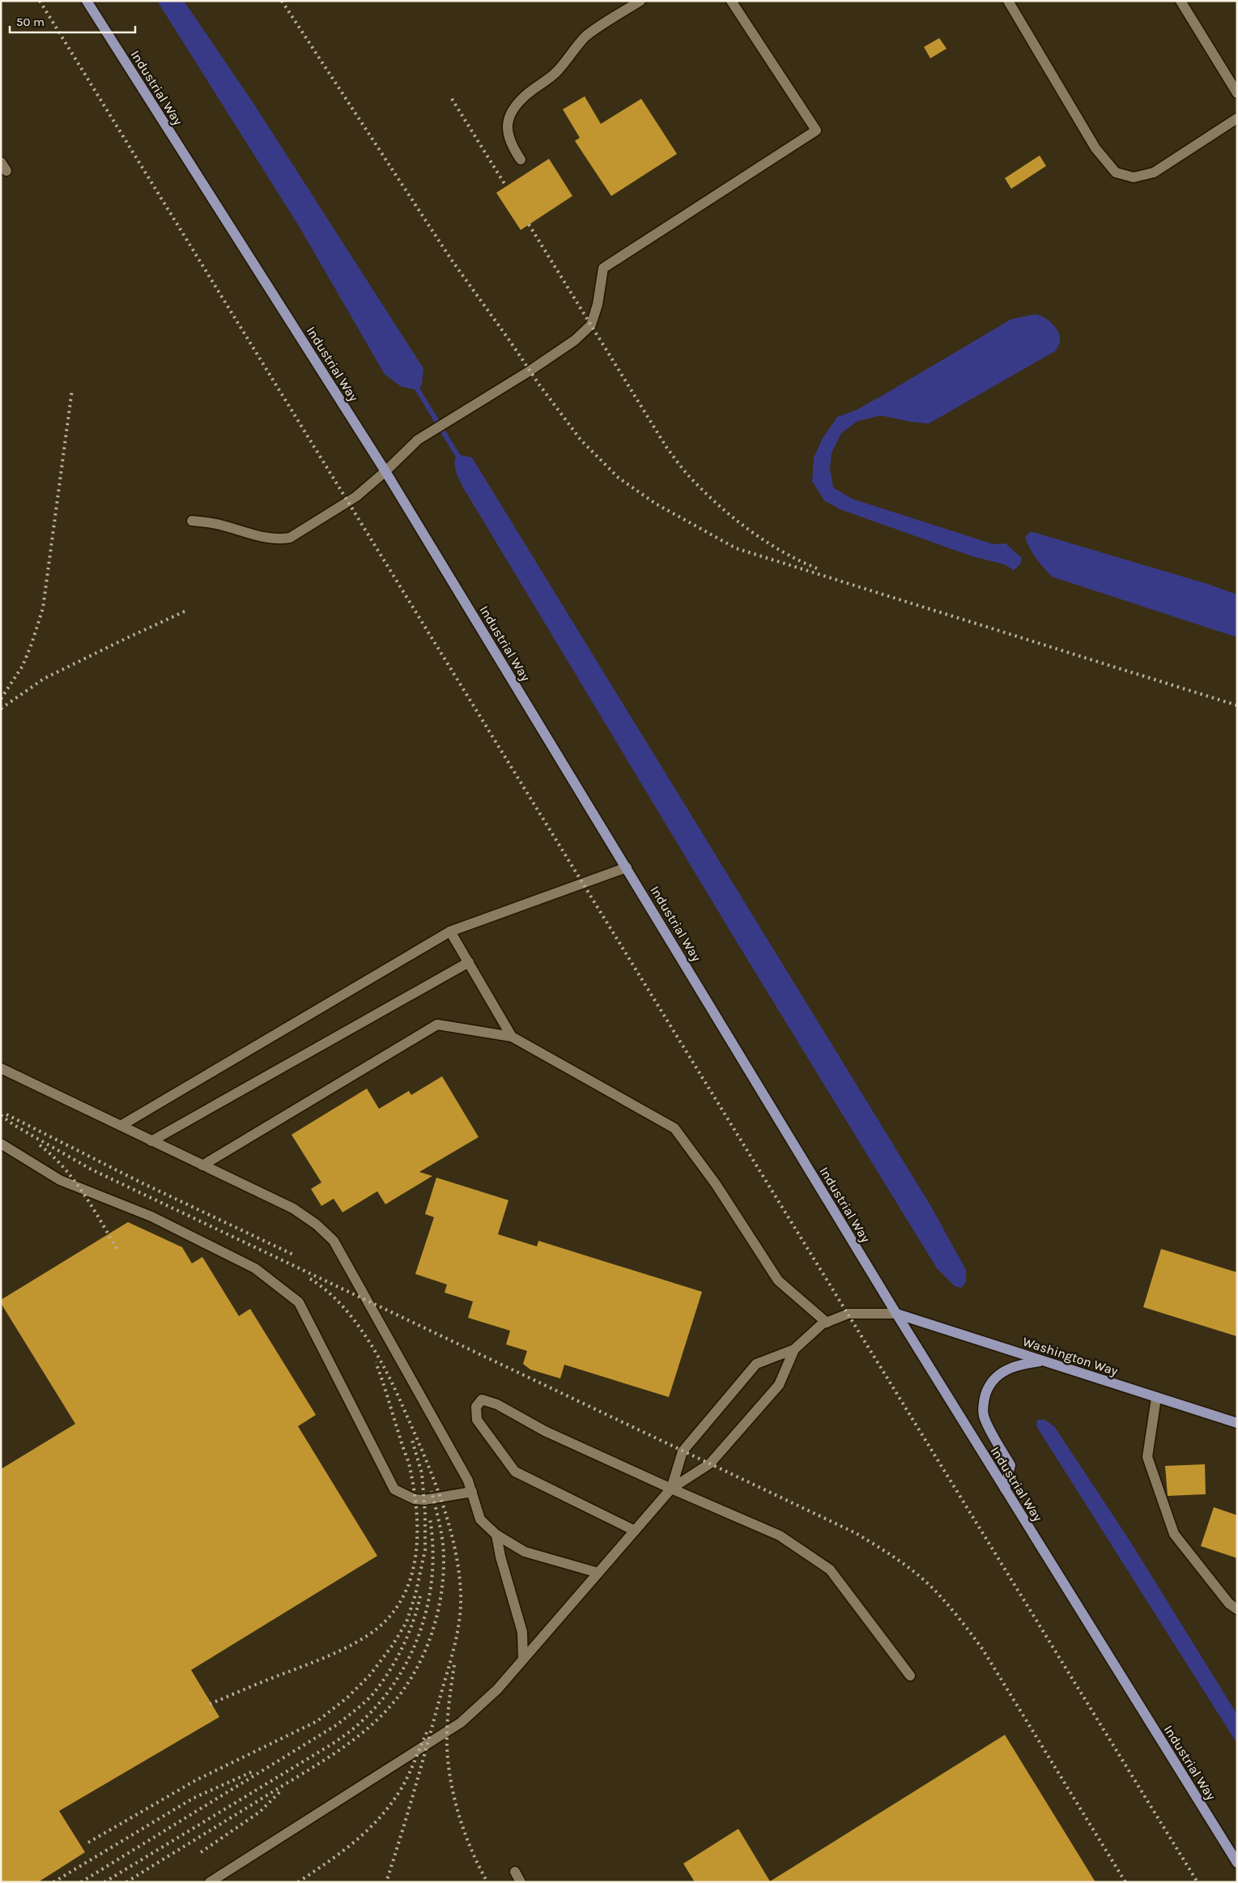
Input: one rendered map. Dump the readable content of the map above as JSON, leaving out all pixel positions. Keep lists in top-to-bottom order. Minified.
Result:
{"streets":{"main road":["Industrial Way","Washington Way"]},"crossings":[["Industrial Way","Washington Way"]],"scale_bar":"50 m"}
